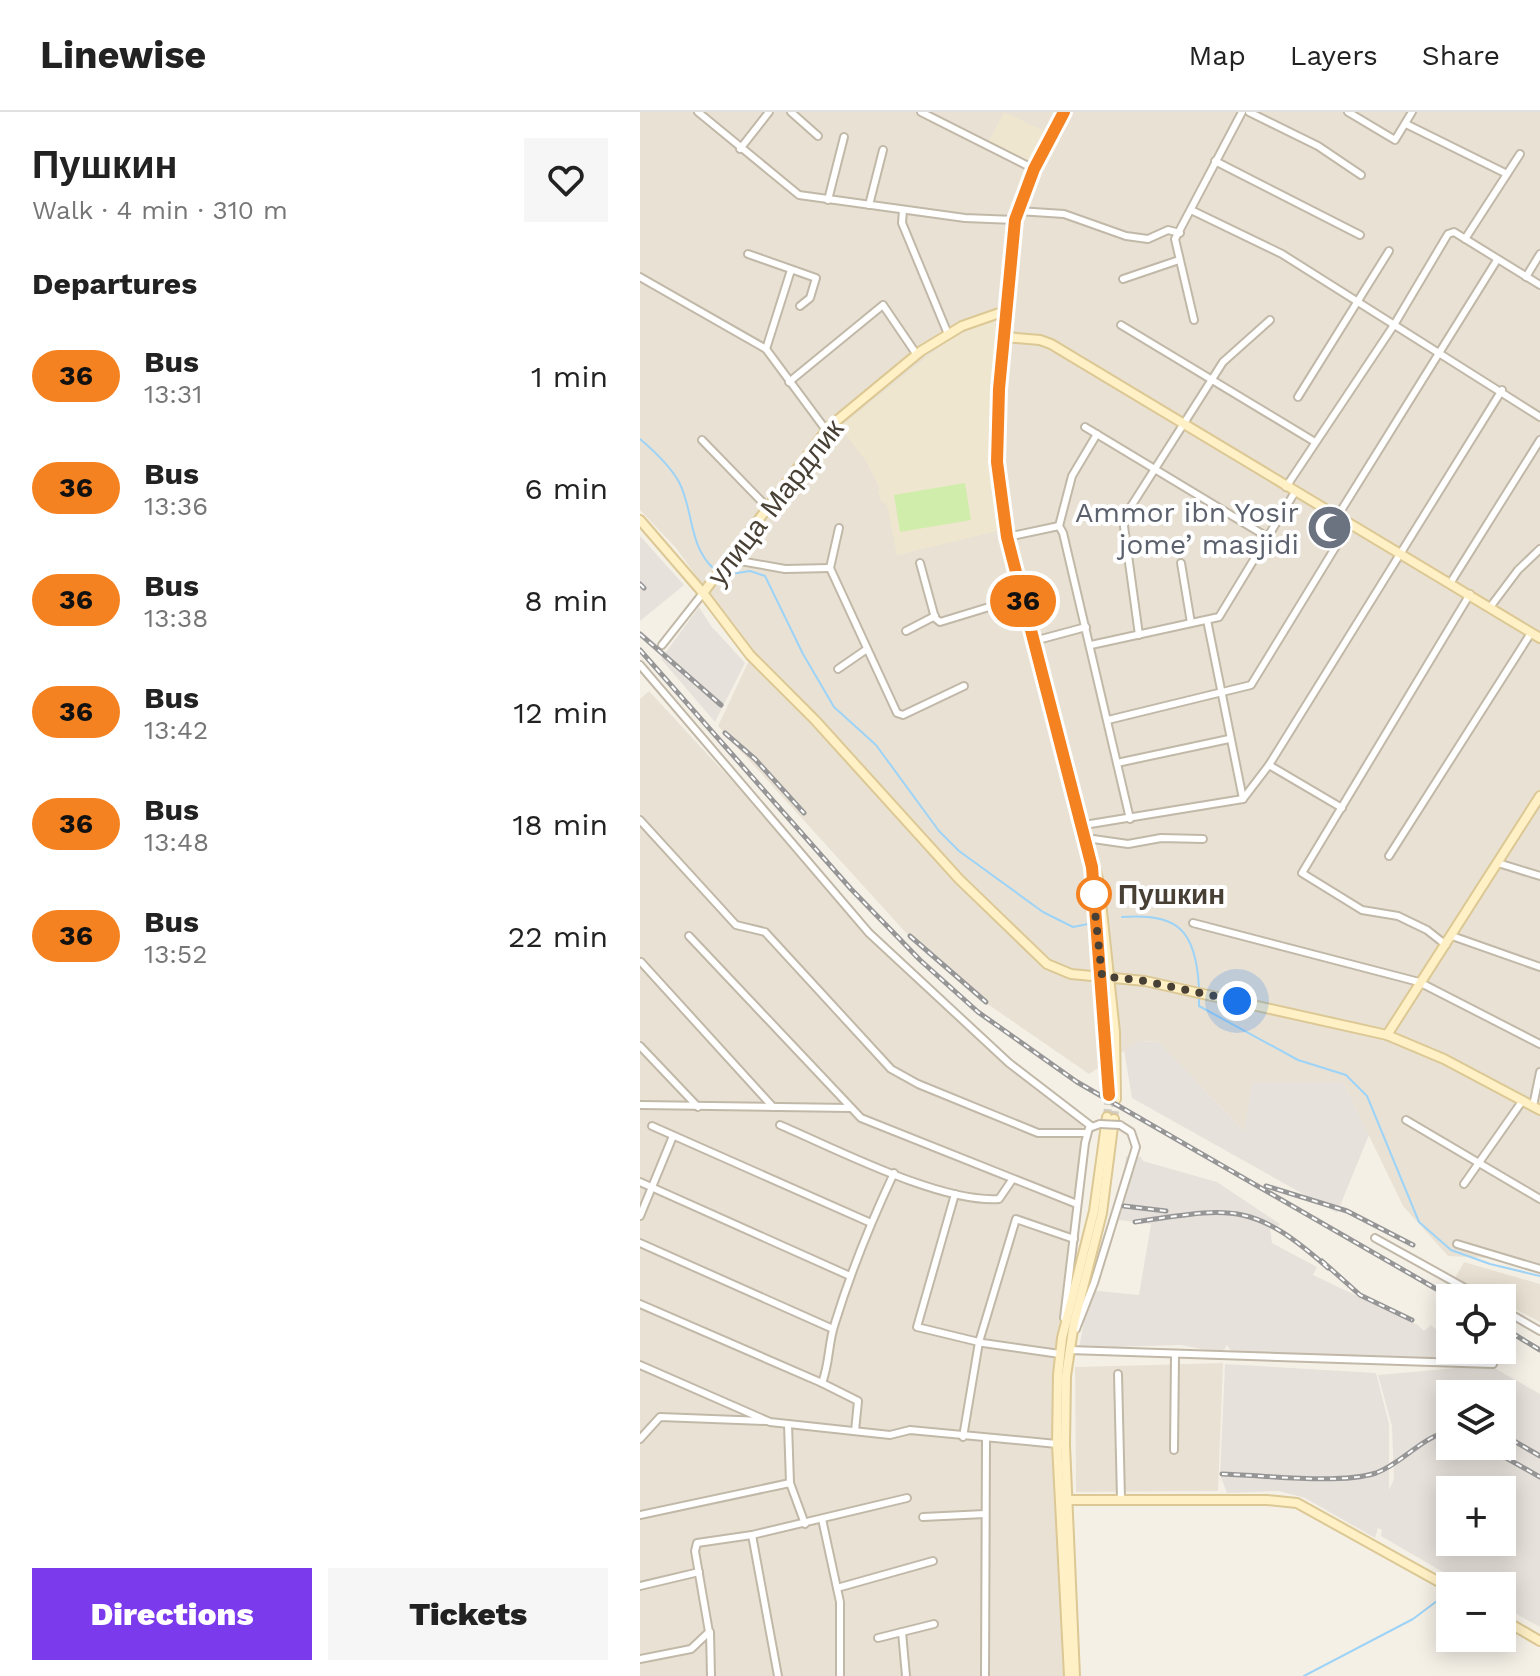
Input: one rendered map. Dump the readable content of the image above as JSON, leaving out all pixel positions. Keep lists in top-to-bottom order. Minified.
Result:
{"streets":{"main road":["улица Мардлик"]},"places":{"mosque":["Ammor ibn Yosir jome’ masjidi"],"other":["Пушкин"]},"lines":["bus line 36"],"page":{"header":"Linewise","nav":["Map","Layers","Share"],"heading":[["Пушкин","Walk · 4 min · 310 m"],"Departures"],"on_map":"36","list":[{"mark":"36","name":"Bus","note":"13:31","value":"1 min"},{"mark":"36","name":"Bus","note":"13:36","value":"6 min"},{"mark":"36","name":"Bus","note":"13:38","value":"8 min"},{"mark":"36","name":"Bus","note":"13:42","value":"12 min"},{"mark":"36","name":"Bus","note":"13:48","value":"18 min"},{"mark":"36","name":"Bus","note":"13:52","value":"22 min"}],"map_buttons":["+","−"],"buttons":["Directions","Tickets"]}}
